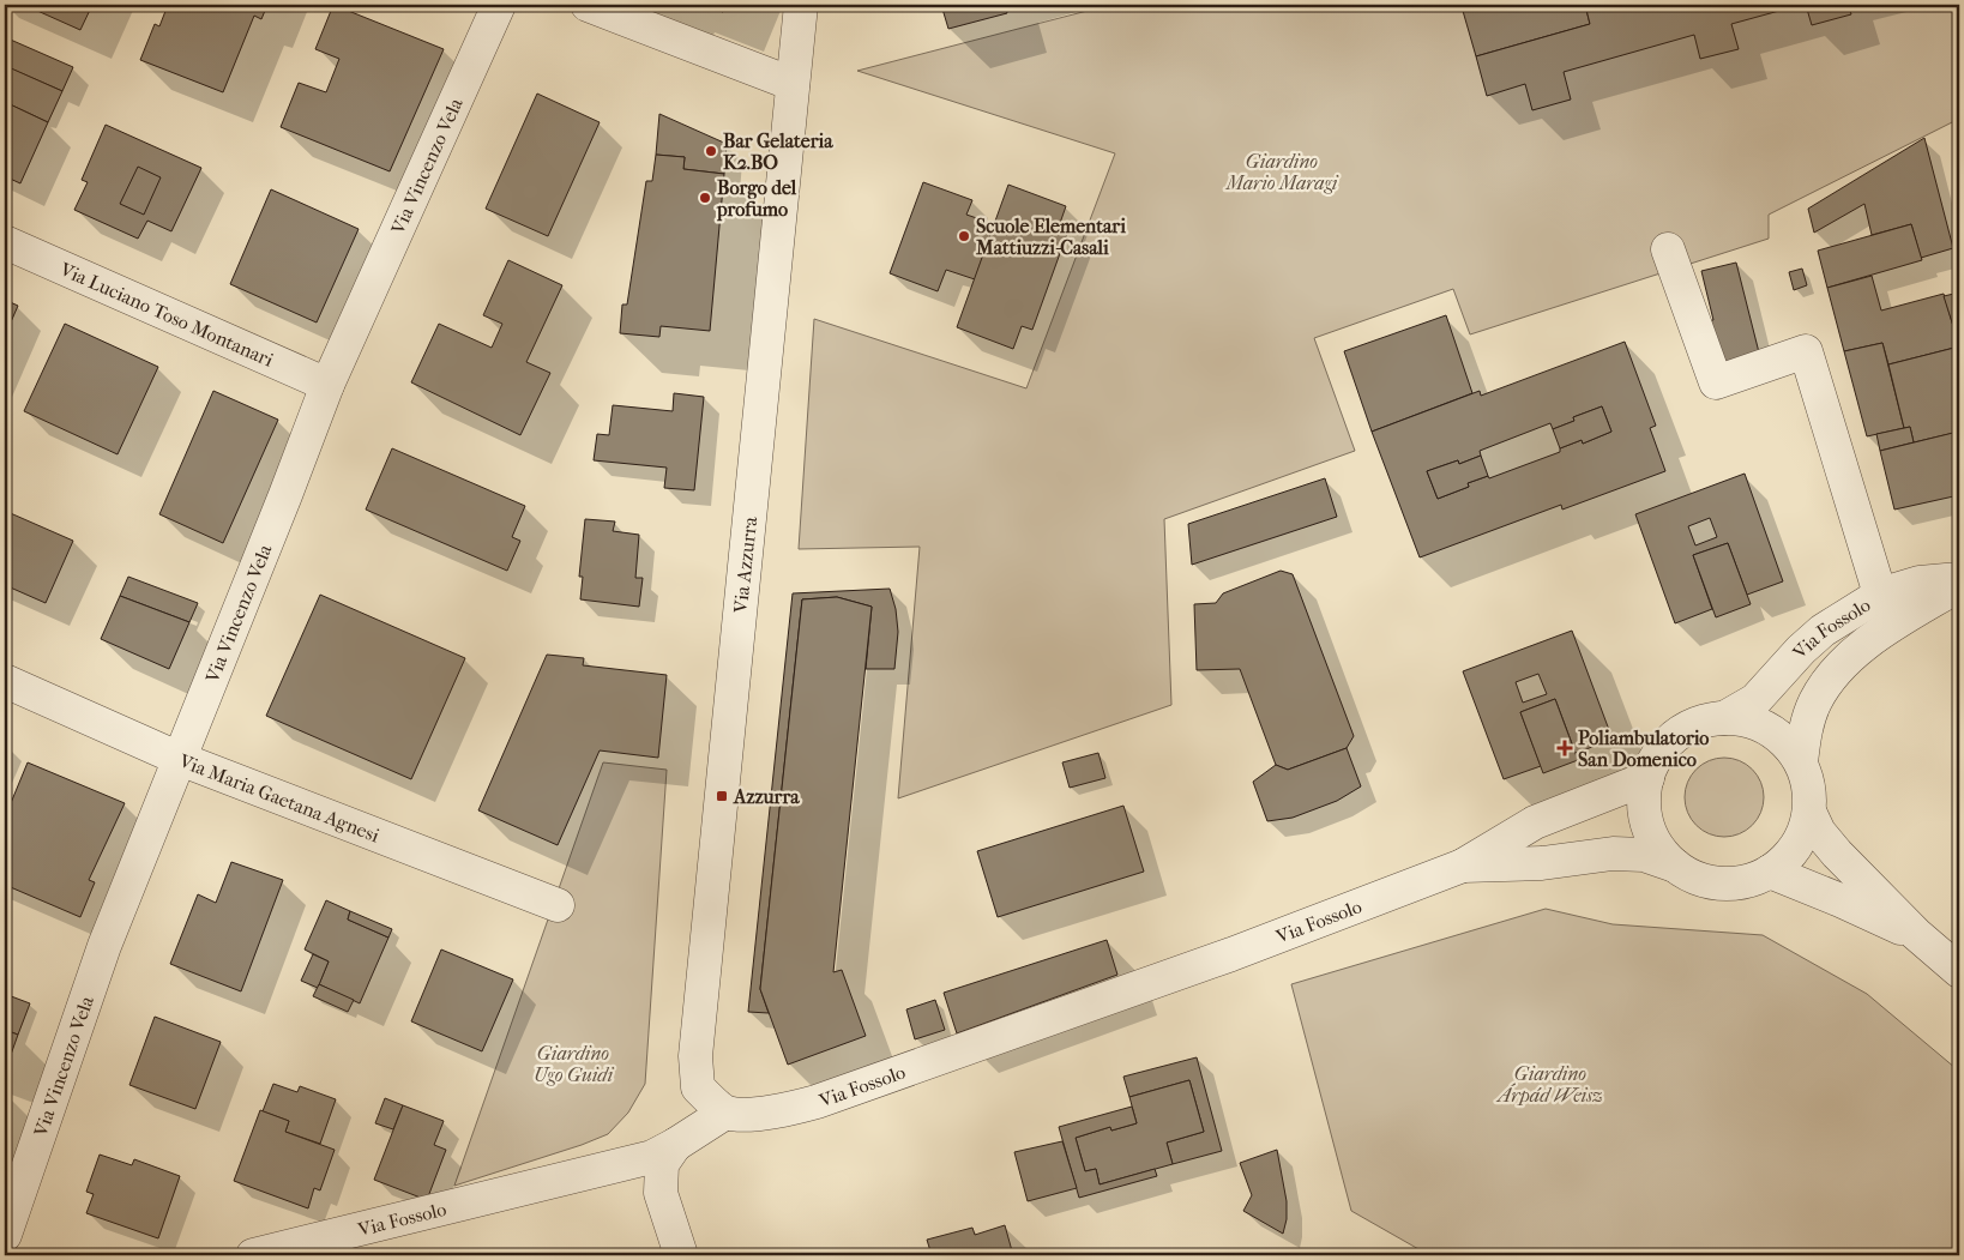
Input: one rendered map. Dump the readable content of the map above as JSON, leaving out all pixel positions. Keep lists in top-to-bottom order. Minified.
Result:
{"streets":{"street":["Via Vincenzo Vela","Via Luciano Toso Montanari","Via Azzurra","Via Fossolo","Via Maria Gaetana Agnesi"]},"crossings":[["Via Vincenzo Vela","Via Luciano Toso Montanari"],["Via Vincenzo Vela","Via Maria Gaetana Agnesi"],["Via Azzurra","Via Fossolo"]],"parks":["Giardino Mario Maragi","Giardino Ugo Guidi","Giardino Árpád Weisz"],"places":{"other":["Bar Gelateria K2.BO","Borgo del profumo","Scuole Elementari Mattiuzzi-Casali"],"health":["Poliambulatorio San Domenico"],"transit":["Azzurra"]}}
